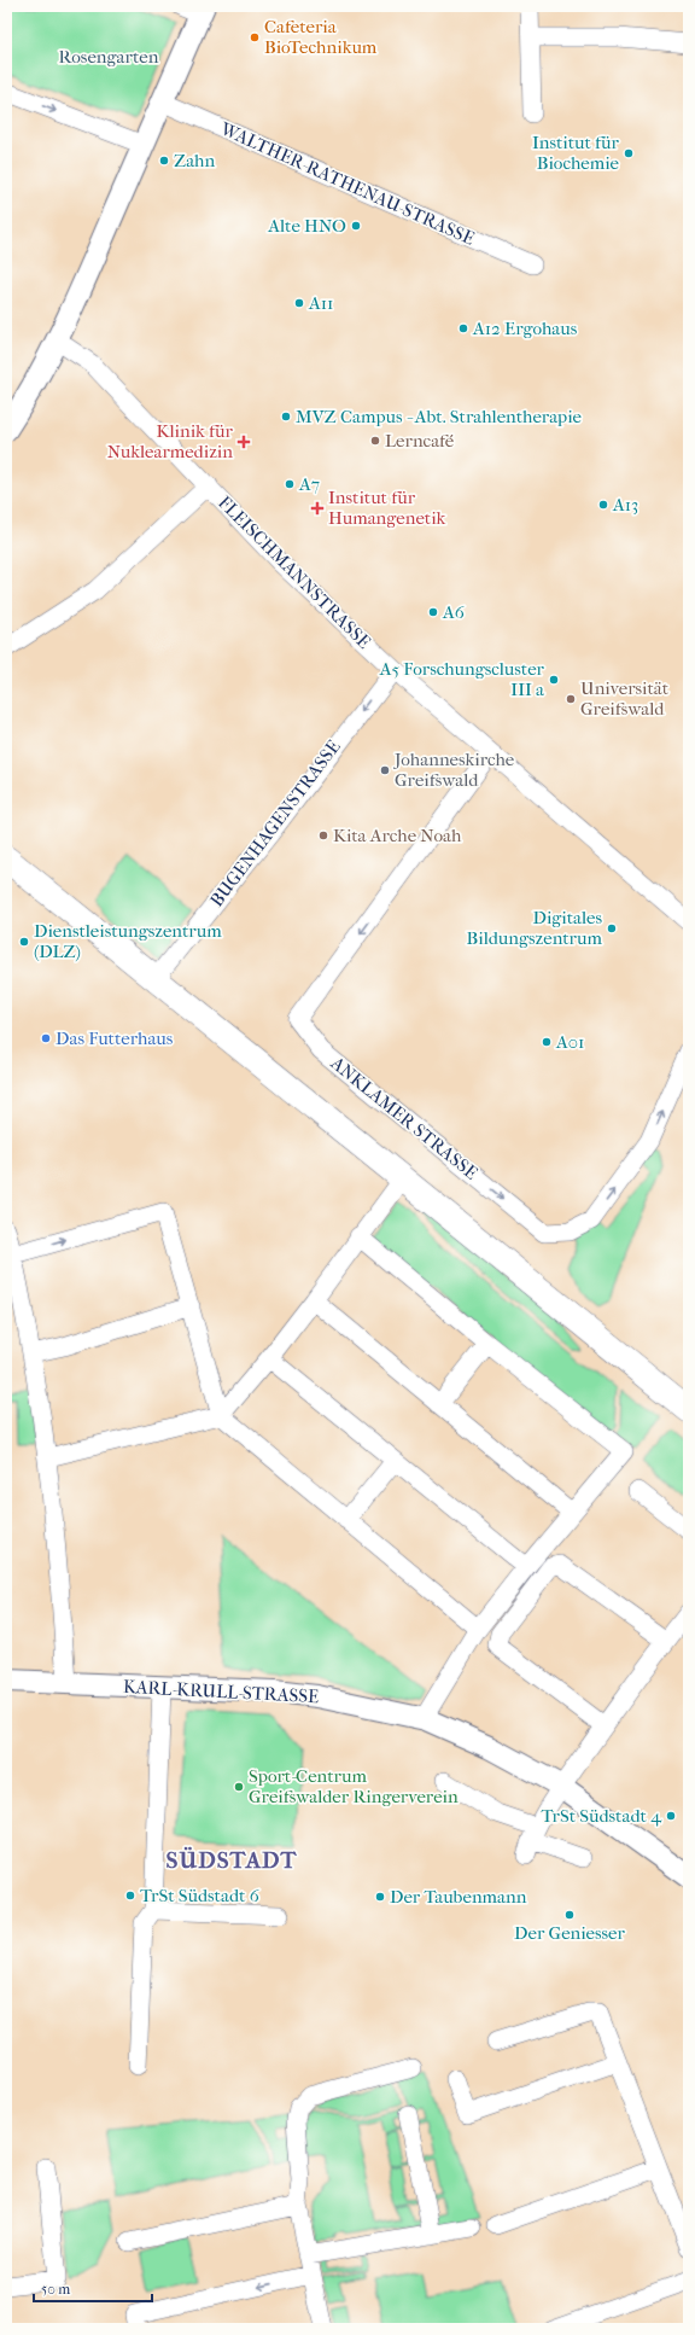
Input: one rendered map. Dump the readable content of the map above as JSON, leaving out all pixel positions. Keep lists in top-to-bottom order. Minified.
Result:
{"streets":{"street":["WALTHER-RATHENAU-STRASSE","FLEISCHMANNSTRASSE","BUGENHAGENSTRASSE","ANKLAMER STRASSE","KARL-KRULL-STRASSE"]},"crossings":[["FLEISCHMANNSTRASSE","BUGENHAGENSTRASSE"],["FLEISCHMANNSTRASSE","ANKLAMER STRASSE"]],"one_way":["BUGENHAGENSTRASSE"],"districts":["SÜDSTADT"],"parks":["Rosengarten"],"places":{"other":["Cafeteria BioTechnikum","Institut für Biochemie","Zahn","Alte HNO","A11","A12 Ergohaus","MVZ Campus - Abt. Strahlentherapie","Lerncafé","A7","A13","A6","A5 Forschungscluster III a","Universität Greifswald","Johanneskirche Greifswald","Kita Arche Noah","Digitales Bildungszentrum","Dienstleistungszentrum (DLZ)","Das Futterhaus","A01","Sport-Centrum Greifswalder Ringerverein","TrSt Südstadt 4","TrSt Südstadt 6","Der Taubenmann","Der Geniesser"],"health":["Klinik für Nuklearmedizin","Institut für Humangenetik"]},"scale_bar":"50 m"}
